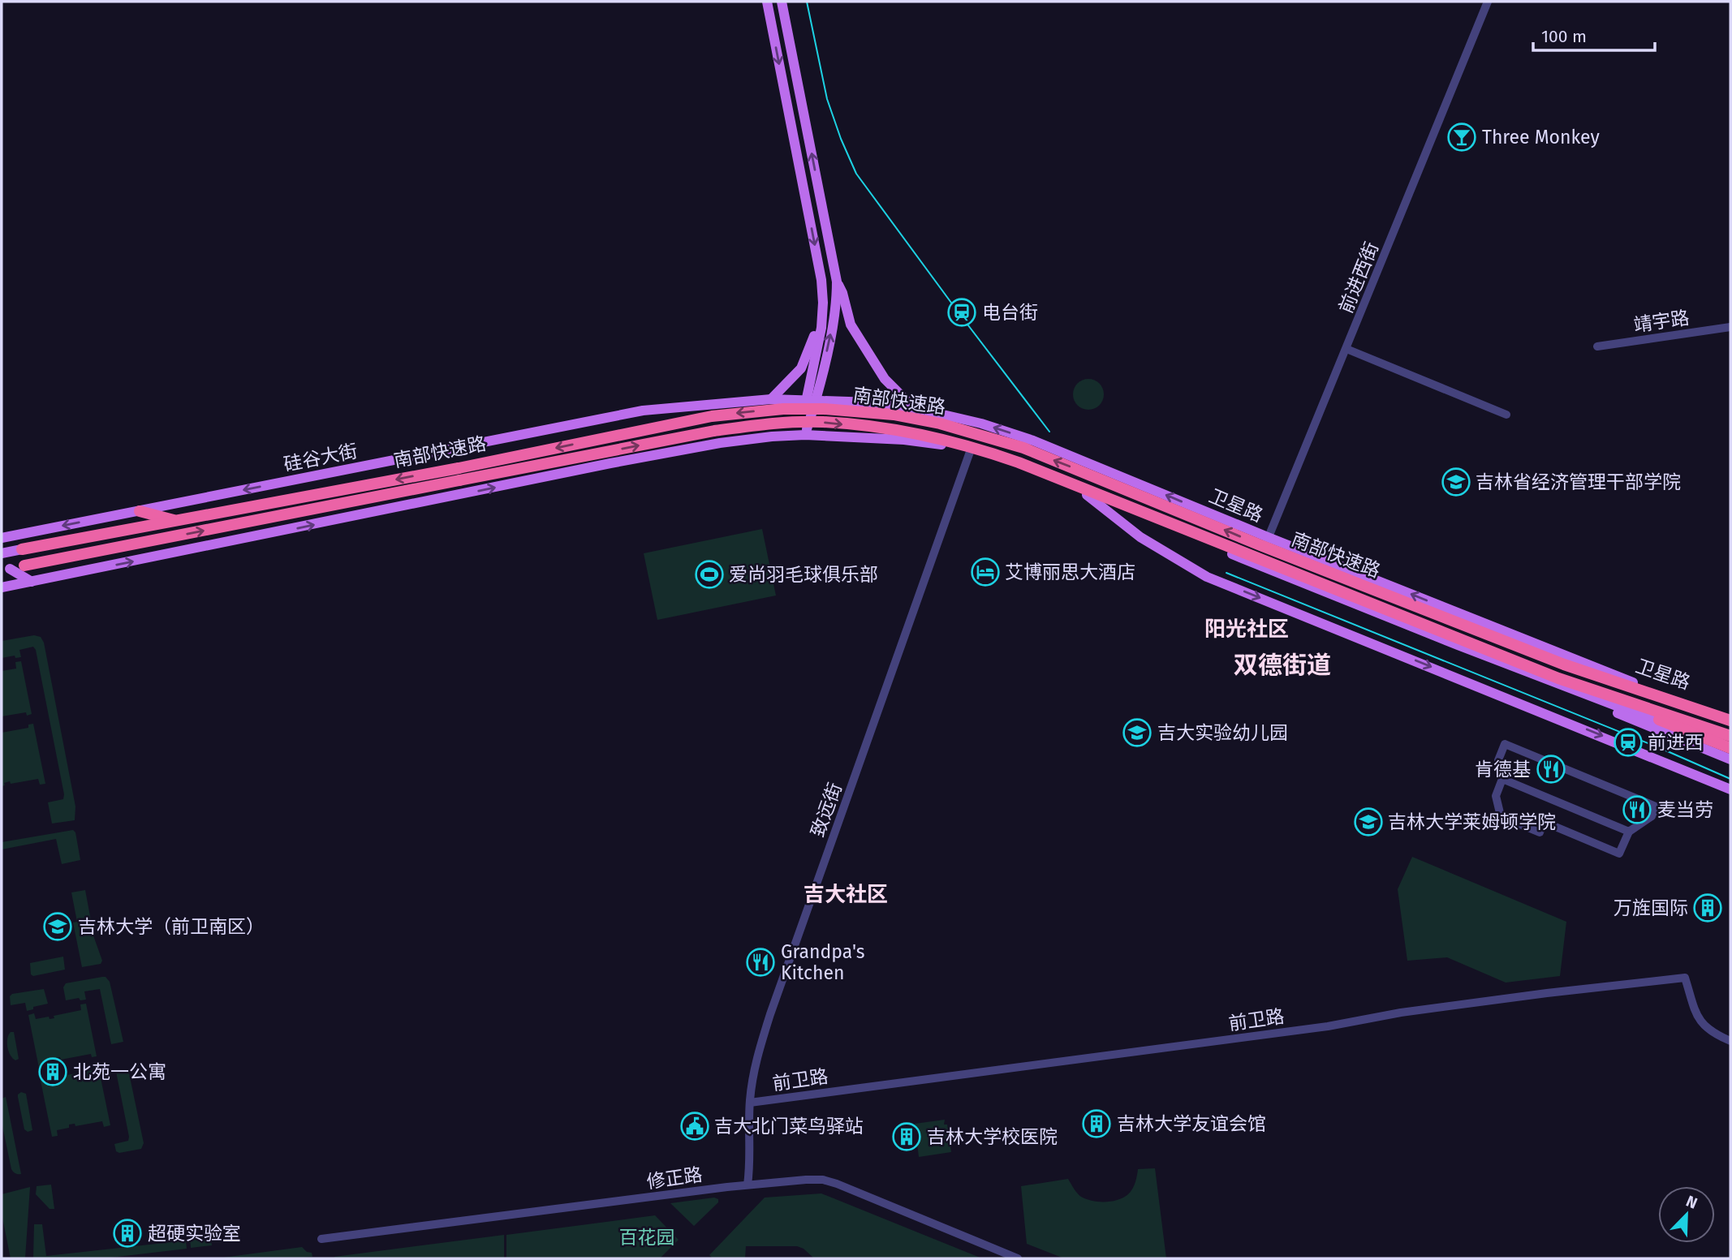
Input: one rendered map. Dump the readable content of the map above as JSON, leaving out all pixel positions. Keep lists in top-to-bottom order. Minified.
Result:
{"streets":{"highway":["南部快速路"],"main road":["硅谷大街","卫星路"],"street":["前进西街","靖宇路","致远街","前卫路","修正路"]},"crossings":[["前进西街","卫星路"],["硅谷大街","卫星路"],["致远街","前卫路"],["致远街","修正路"]],"districts":["阳光社区","双德街道","吉大社区"],"parks":["百花园"],"places":{"bar":["Three Monkey"],"station":["电台街","前进西"],"school or university":["吉林省经济管理干部学院","吉大实验幼儿园","吉林大学莱姆顿学院","吉林大学（前卫南区）"],"hotel":["艾博丽思大酒店"],"sports":["爱尚羽毛球俱乐部"],"restaurant":["肯德基","麦当劳","Grandpa's Kitchen"],"building":["万旌国际","北苑一公寓","吉林大学友谊会馆","吉林大学校医院","超硬实验室"],"public building":["吉大北门菜鸟驿站"]},"scale_bar":"100 m","north":"top right"}
